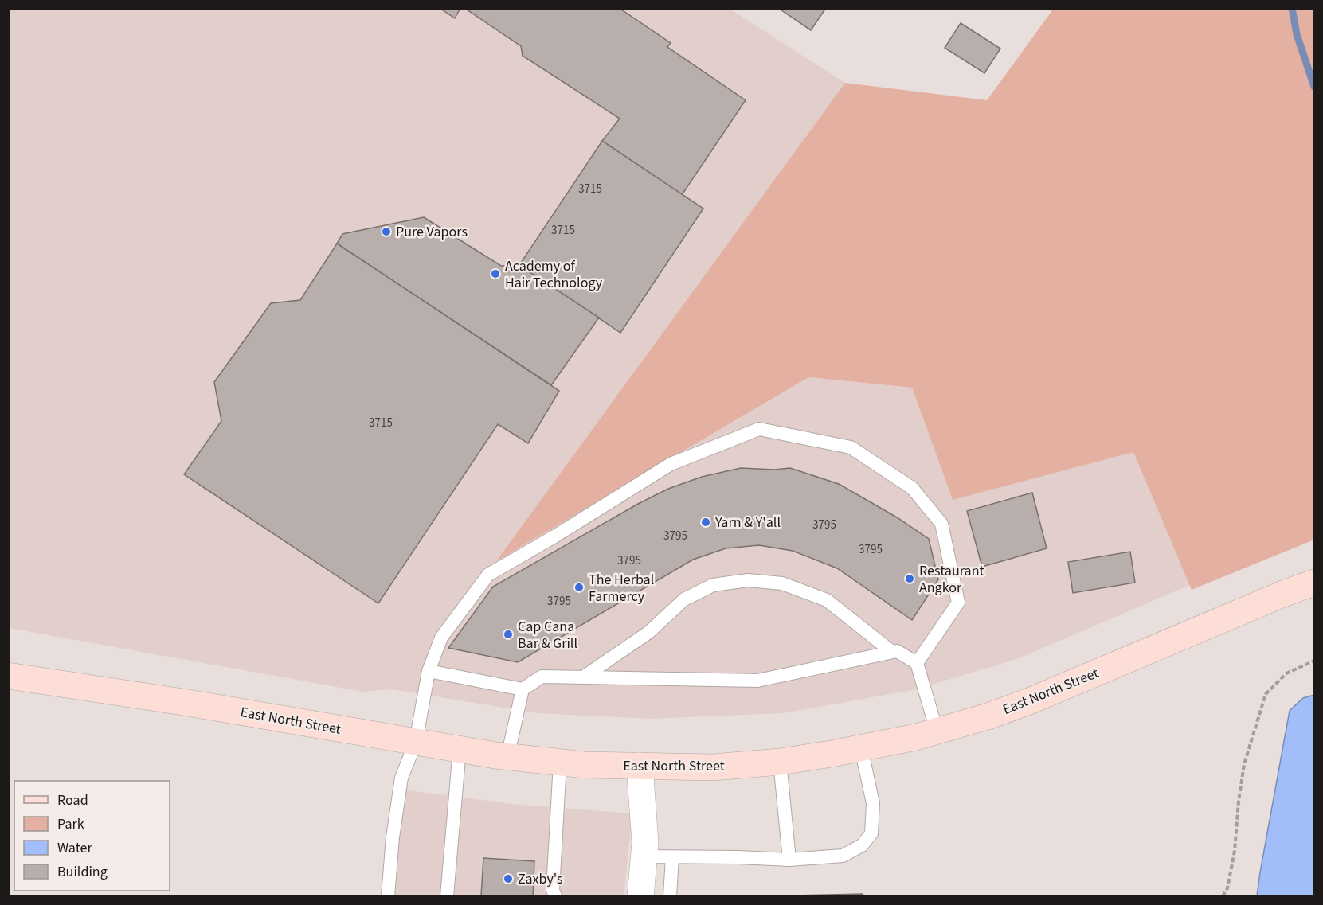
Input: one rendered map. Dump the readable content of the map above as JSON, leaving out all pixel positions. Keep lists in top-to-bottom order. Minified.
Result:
{"streets":{"main road":["East North Street"]},"places":["Pure Vapors","Academy of Hair Technology","Yarn & Y'all","Restaurant Angkor","The Herbal Farmercy","Cap Cana Bar & Grill","Zaxby's"],"house_numbers":["3715","3715","3715","3795","3795","3795","3795","3795"],"legend":["Road","Park","Water","Building"]}
